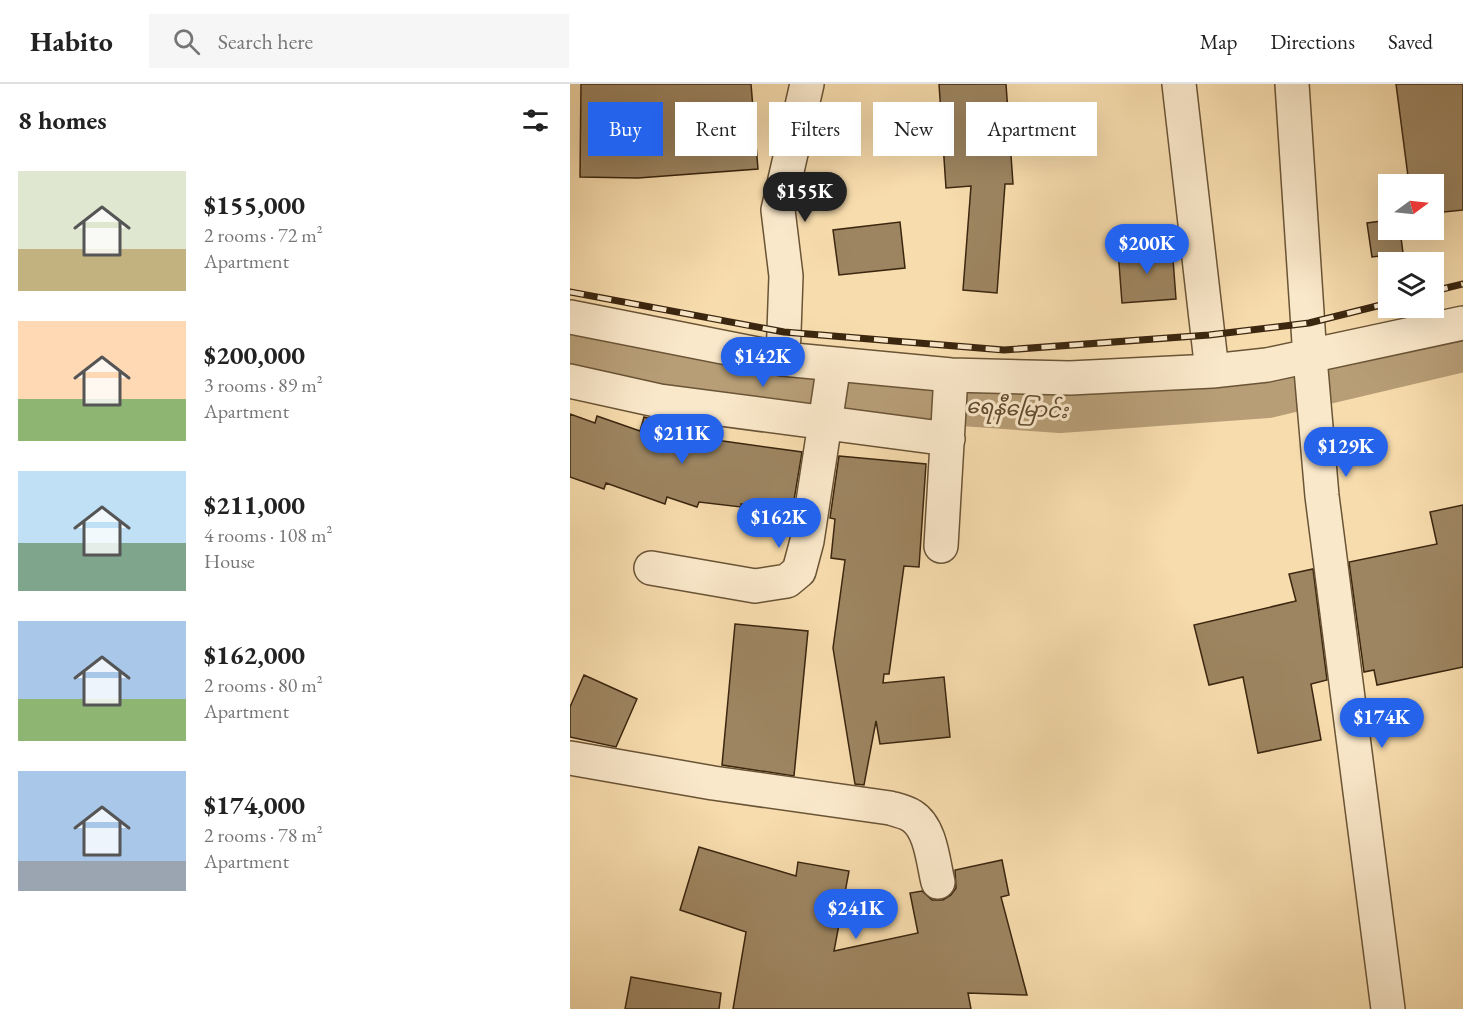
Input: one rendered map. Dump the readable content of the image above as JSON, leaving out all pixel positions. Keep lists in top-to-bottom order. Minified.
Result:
{"water":["ရေနီမြောင်း"],"north":"right","page":{"header":"Habito","search":"Search here","nav":["Map","Directions","Saved"],"heading":"8 homes","chip":["Buy","Rent","Filters","New","Apartment"],"list":[{"name":"$155,000","note":"2 rooms · 72 m² · Apartment"},{"name":"$200,000","note":"3 rooms · 89 m² · Apartment"},{"name":"$211,000","note":"4 rooms · 108 m² · House"},{"name":"$162,000","note":"2 rooms · 80 m² · Apartment"},{"name":"$174,000","note":"2 rooms · 78 m² · Apartment"}],"price":["$155K","$200K","$142K","$211K","$129K","$162K","$174K","$241K"]}}
